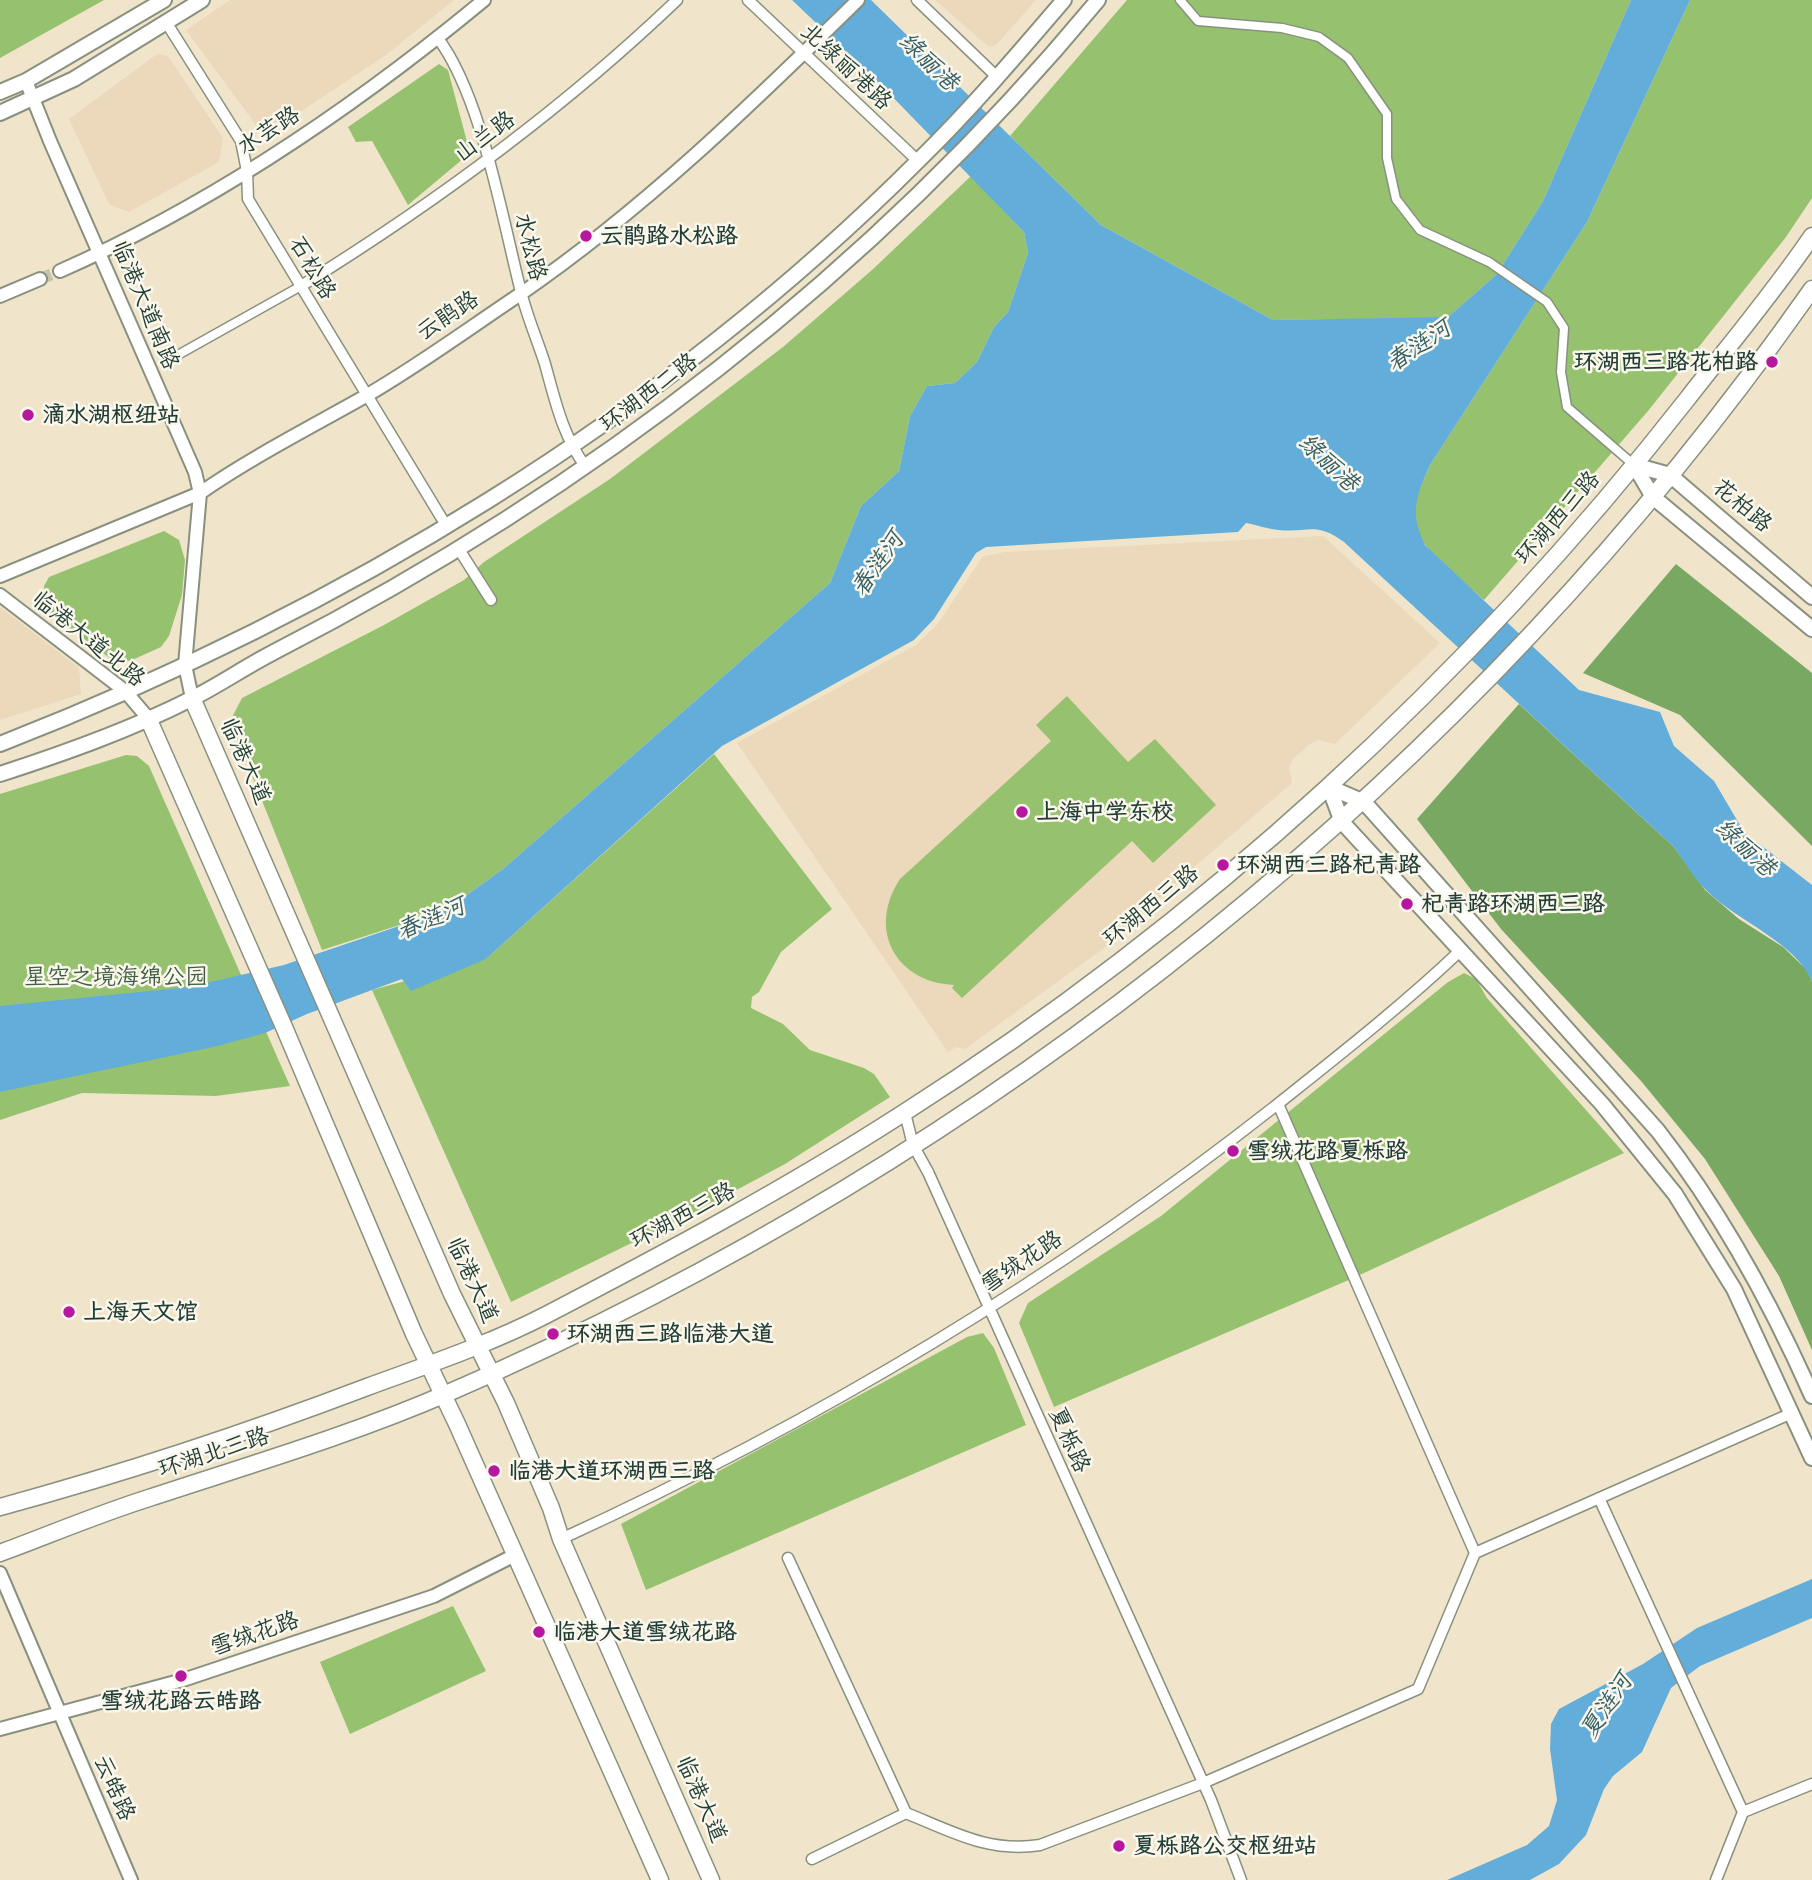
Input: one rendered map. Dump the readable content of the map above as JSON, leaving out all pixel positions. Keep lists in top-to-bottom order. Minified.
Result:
{"streets":{"main road":["环湖西二路","花柏路","环湖西三路","临港大道","环湖北三路"],"street":["北绿丽港路","水芸路","山兰路","水松路","石松路","临港大道南路","云鹃路","临港大道北路","雪绒花路","夏栎路","云皓路"]},"crossings":[["北绿丽港路","云鹃路"],["北绿丽港路","环湖西二路"],["水芸路","水松路"],["水芸路","石松路"],["水芸路","临港大道南路"],["山兰路","水松路"],["山兰路","石松路"],["水松路","云鹃路"],["水松路","环湖西二路"],["石松路","云鹃路"],["石松路","环湖西二路"],["临港大道南路","云鹃路"],["临港大道南路","环湖西二路"],["临港大道南路","临港大道"],["环湖西二路","临港大道北路"],["环湖西二路","临港大道"],["花柏路","环湖西三路"],["环湖西三路","临港大道"],["环湖西三路","夏栎路"],["环湖西三路","环湖北三路"],["临港大道","雪绒花路"],["雪绒花路","夏栎路"],["雪绒花路","云皓路"]],"water":["绿丽港","春涟河","夏涟河"],"parks":["星空之境海绵公园"],"places":["云鹃路水松路","环湖西三路花柏路","滴水湖枢纽站","上海中学东校","环湖西三路杞青路","杞青路环湖西三路","雪绒花路夏栎路","上海天文馆","环湖西三路临港大道","临港大道环湖西三路","临港大道雪绒花路","雪绒花路云皓路","夏栎路公交枢纽站"]}
